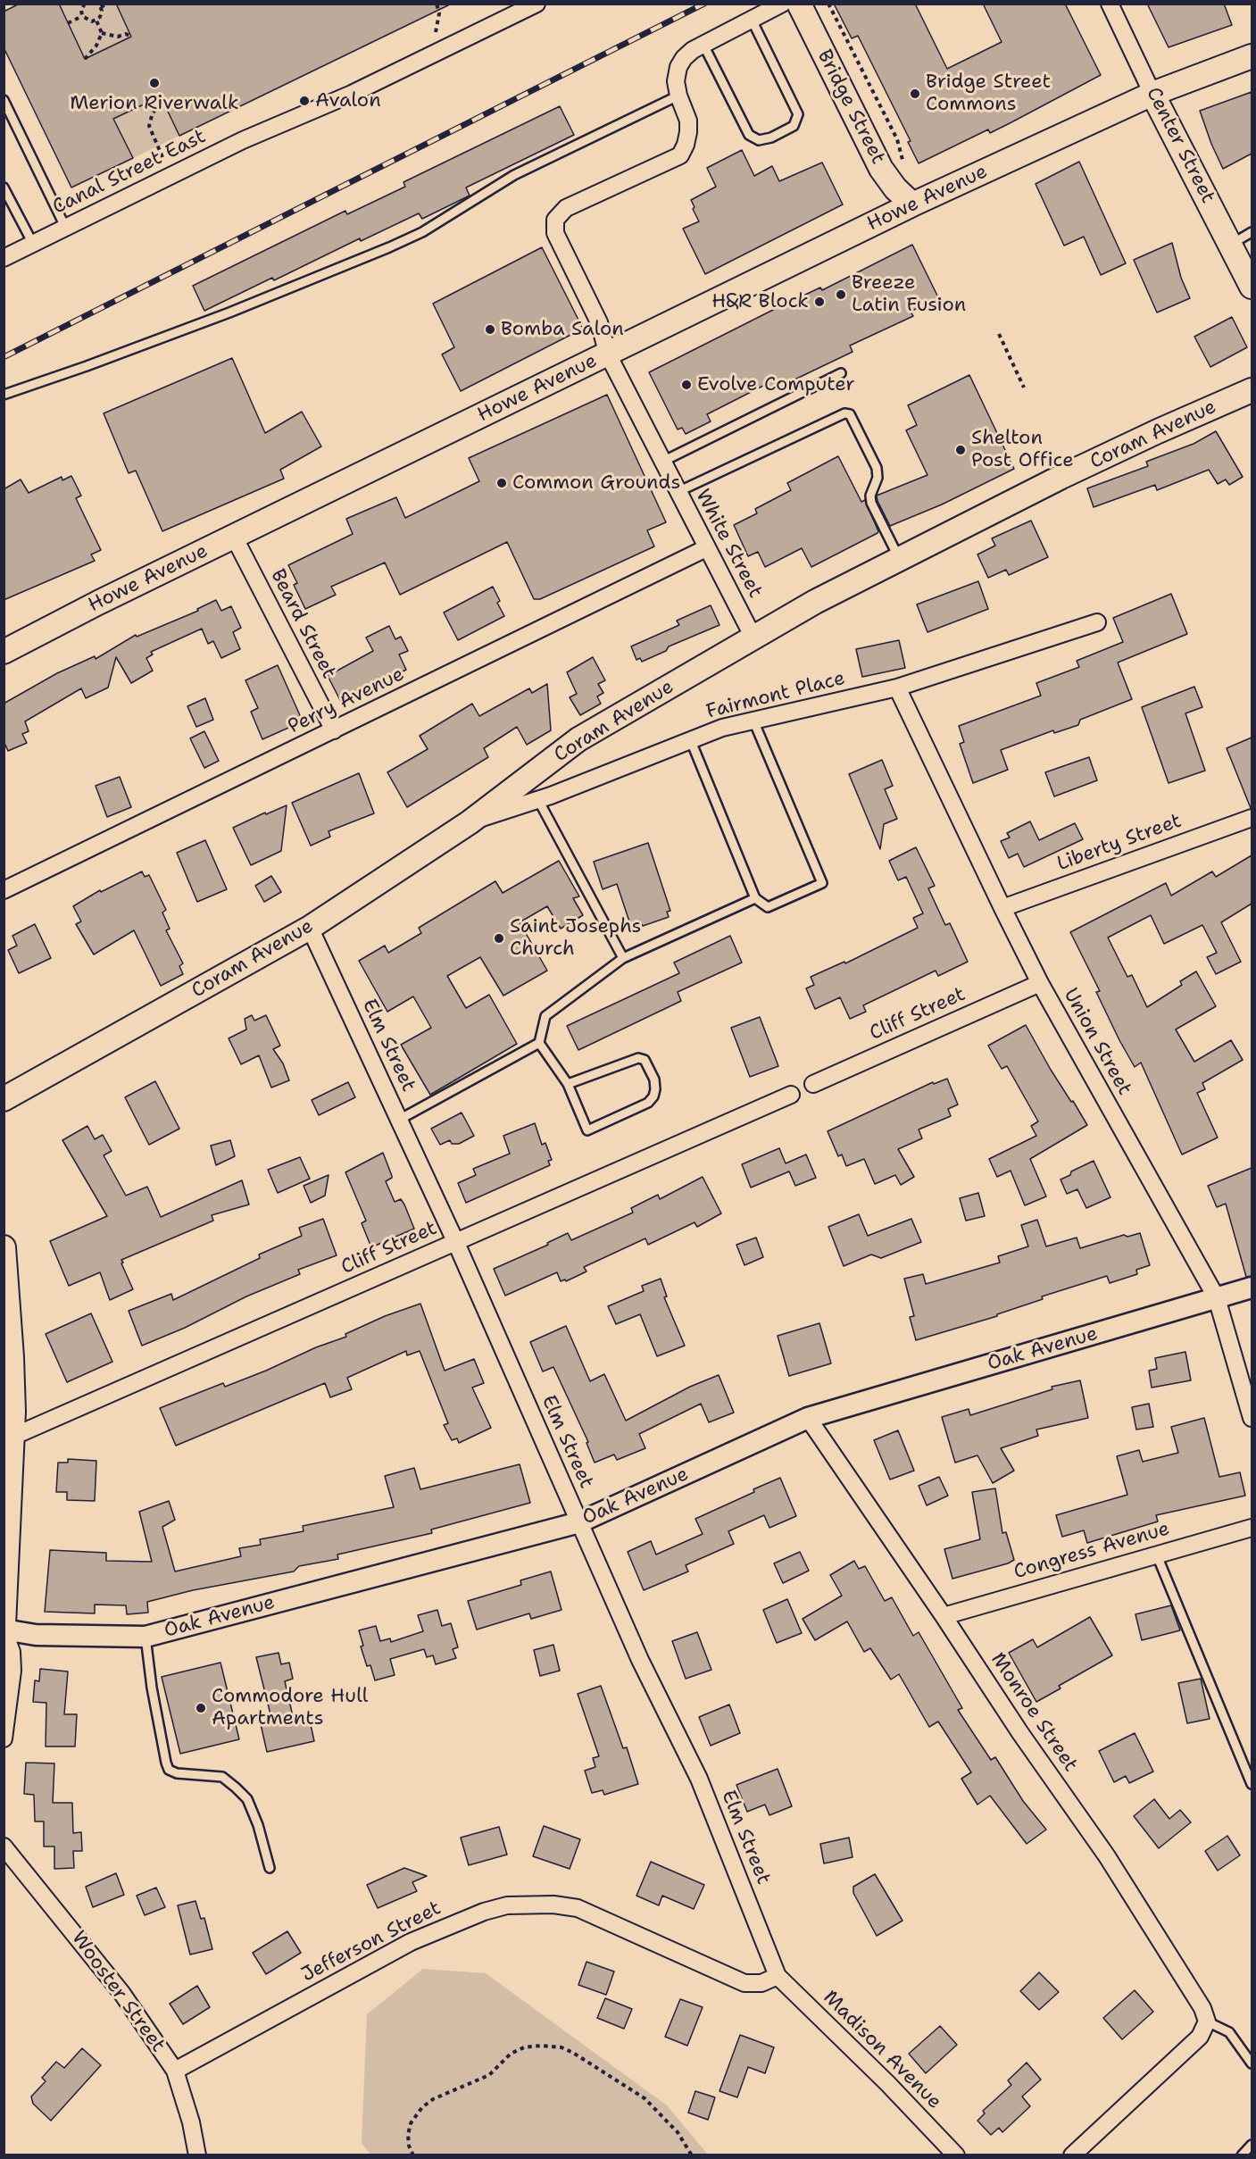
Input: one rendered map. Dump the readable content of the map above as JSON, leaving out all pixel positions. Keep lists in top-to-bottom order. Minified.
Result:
{"streets":{"main road":["Bridge Street","Center Street","Howe Avenue","Coram Avenue"],"street":["Canal Street East","White Street","Beard Street","Fairmont Place","Perry Avenue","Liberty Street","Cliff Street","Union Street","Elm Street","Oak Avenue","Congress Avenue","Monroe Street","Jefferson Street","Wooster Street","Madison Avenue"]},"crossings":[["Bridge Street","Howe Avenue"],["Center Street","Howe Avenue"],["Howe Avenue","White Street"],["Howe Avenue","Beard Street"],["Coram Avenue","White Street"],["Coram Avenue","Fairmont Place"],["Coram Avenue","Elm Street"],["White Street","Perry Avenue"],["Beard Street","Perry Avenue"],["Fairmont Place","Union Street"],["Liberty Street","Union Street"],["Cliff Street","Union Street"],["Cliff Street","Elm Street"],["Union Street","Oak Avenue"],["Elm Street","Oak Avenue"],["Elm Street","Jefferson Street"],["Elm Street","Madison Avenue"],["Oak Avenue","Monroe Street"],["Congress Avenue","Monroe Street"],["Jefferson Street","Wooster Street"],["Jefferson Street","Madison Avenue"]],"places":["Merion Riverwalk","Bridge Street Commons","Avalon","Breeze Latin Fusion","H&R Block","Bomba Salon","Evolve Computer","Shelton Post Office","Common Grounds","Saint Josephs Church","Commodore Hull Apartments"]}
